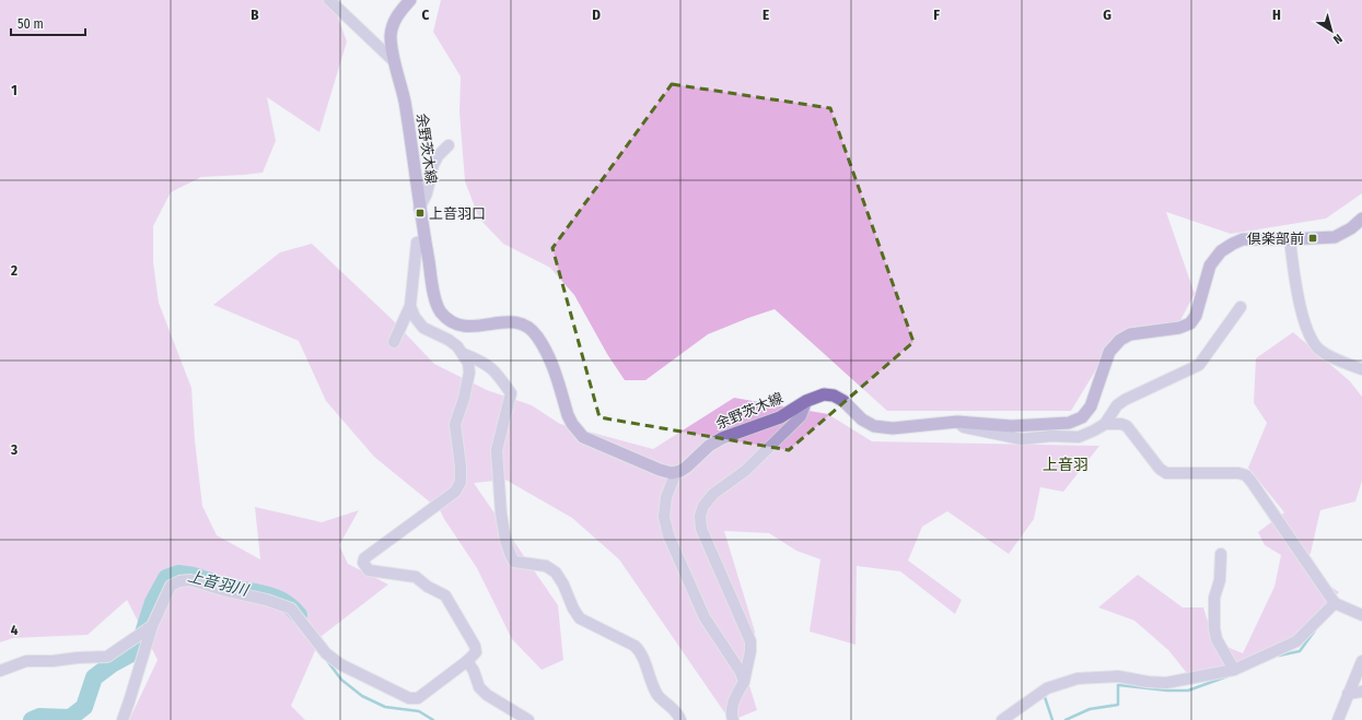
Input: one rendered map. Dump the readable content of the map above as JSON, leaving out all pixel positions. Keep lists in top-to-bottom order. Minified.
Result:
{"streets":{"main road":["余野茨木線"]},"districts":["上音羽"],"water":["上音羽川"],"places":{"transit":["上音羽口","倶楽部前"]},"scale_bar":"50 m","north":"bottom right","grid":{"columns":["B","C","D","E","F","G","H"],"rows":["1","2","3","4"]}}
